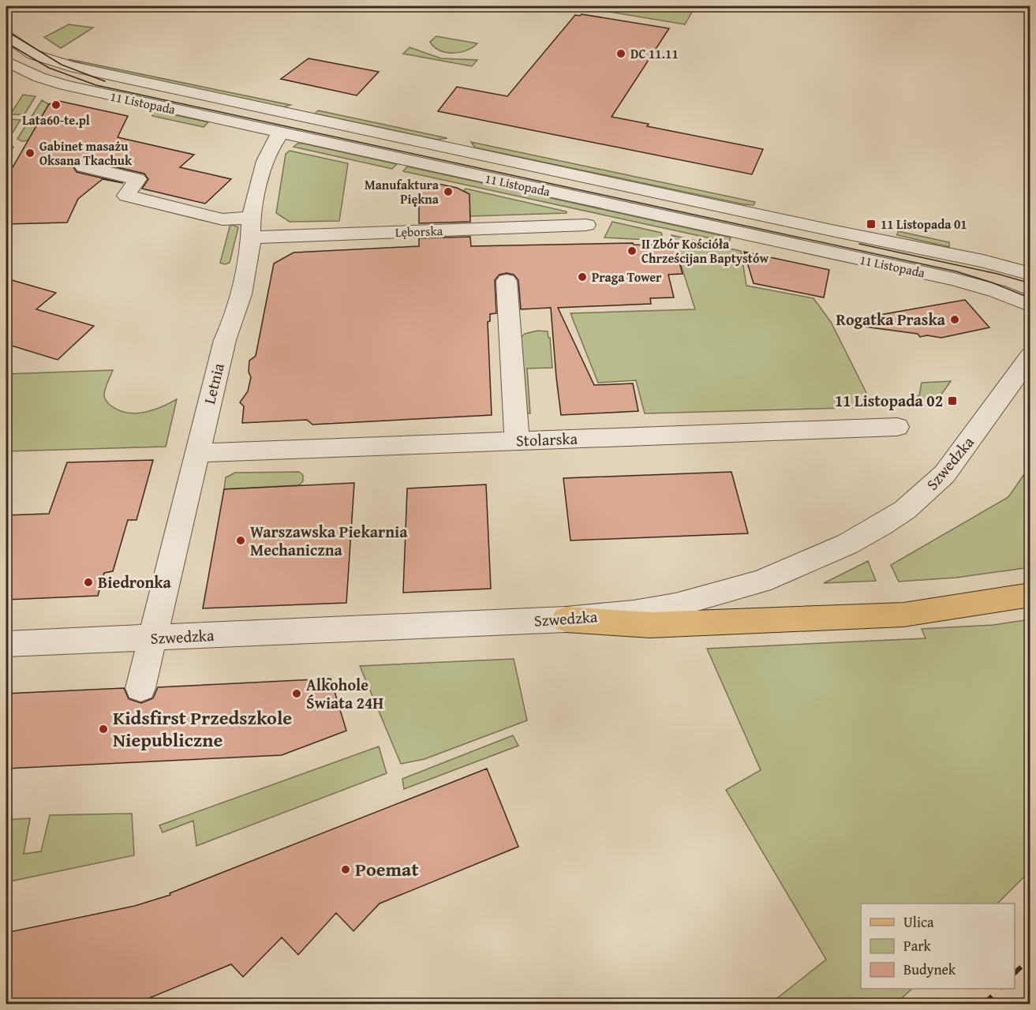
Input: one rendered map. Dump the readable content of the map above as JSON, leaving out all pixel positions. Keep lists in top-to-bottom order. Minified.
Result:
{"streets":{"street":["11 Listopada","Lęborska","Letnia","Stolarska","Szwedzka"]},"crossings":[["11 Listopada","Letnia"],["Lęborska","Letnia"],["Letnia","Stolarska"],["Letnia","Szwedzka"]],"places":{"other":["DC 11.11","Lata60-te.pl","Gabinet masażu Oksana Tkachuk","Manufaktura Piękna","II Zbór Kościóła Chrześcijan Baptystów","Praga Tower","Rogatka Praska","Warszawska Piekarnia Mechaniczna","Biedronka","Alkohole Świata 24H","Kidsfirst Przedszkole Niepubliczne","Poemat"],"transit":["11 Listopada 01","11 Listopada 02"]},"legend":["Ulica","Park","Budynek"]}
